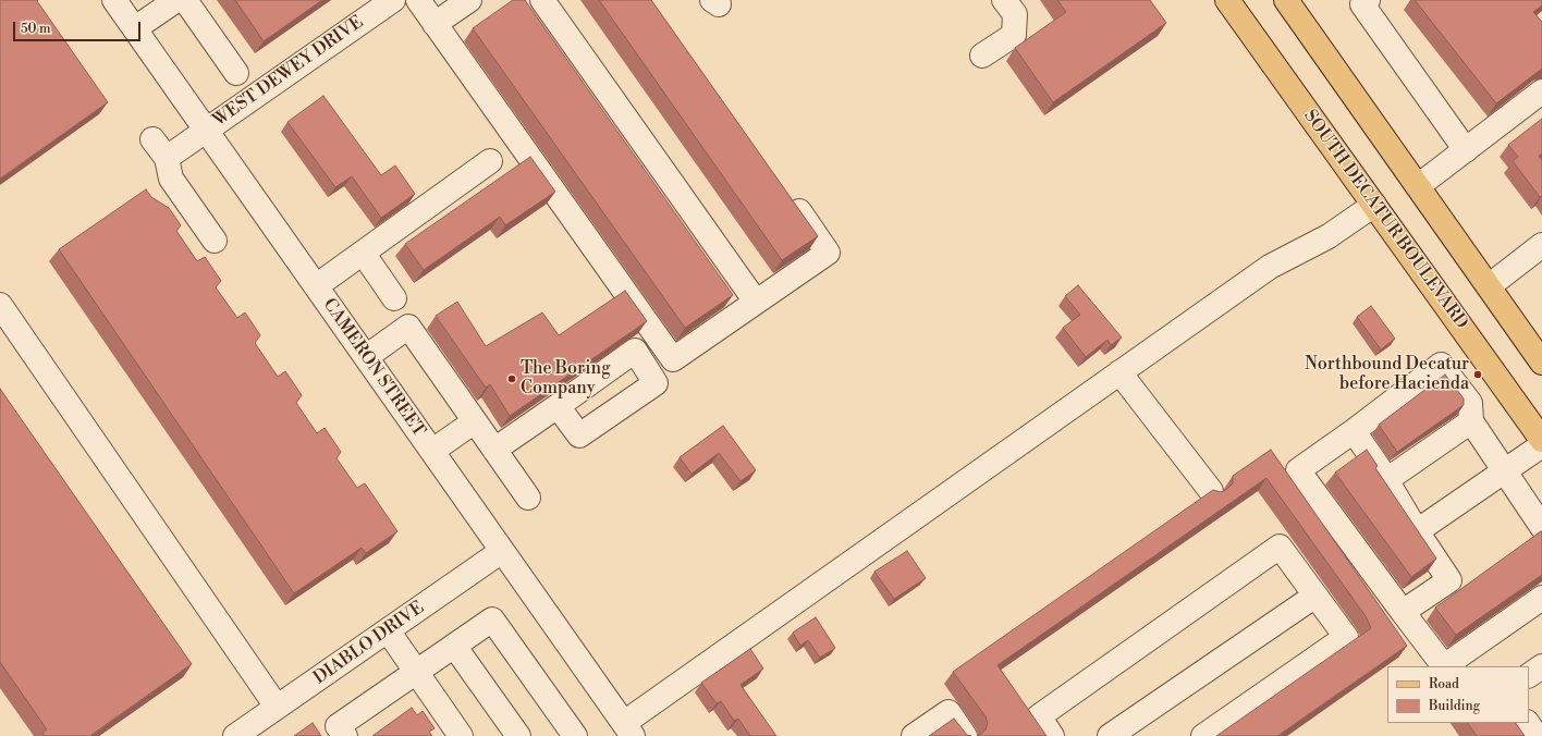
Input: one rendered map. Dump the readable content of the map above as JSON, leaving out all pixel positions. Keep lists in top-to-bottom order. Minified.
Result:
{"streets":{"main road":["SOUTH DECATUR BOULEVARD"],"street":["WEST DEWEY DRIVE","CAMERON STREET","DIABLO DRIVE"]},"crossings":[["WEST DEWEY DRIVE","CAMERON STREET"],["CAMERON STREET","DIABLO DRIVE"]],"places":["Northbound Decatur before Hacienda","The Boring Company"],"legend":["Road","Building"],"scale_bar":"50 m"}
